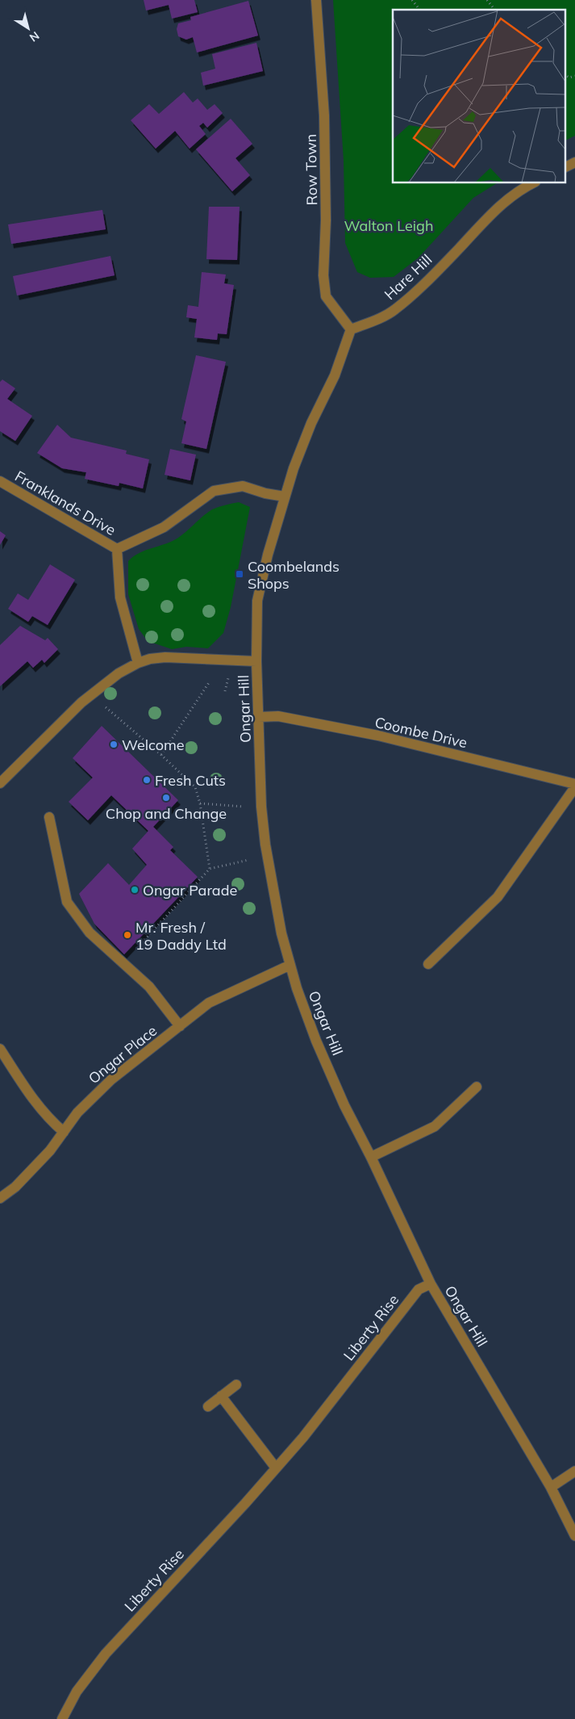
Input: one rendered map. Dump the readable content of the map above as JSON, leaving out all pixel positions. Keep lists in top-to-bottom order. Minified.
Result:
{"streets":{"street":["Row Town","Hare Hill","Franklands Drive","Ongar Hill","Coombe Drive","Ongar Place","Liberty Rise"]},"crossings":[["Row Town","Hare Hill"],["Row Town","Ongar Hill"],["Hare Hill","Ongar Hill"],["Franklands Drive","Ongar Hill"],["Ongar Hill","Coombe Drive"],["Ongar Hill","Ongar Place"],["Ongar Hill","Liberty Rise"]],"parks":["Walton Leigh"],"places":{"transit":["Coombelands Shops"],"other":["Welcome","Fresh Cuts","Chop and Change","Ongar Parade","Mr. Fresh / 19 Daddy Ltd"]},"north":"bottom right"}
